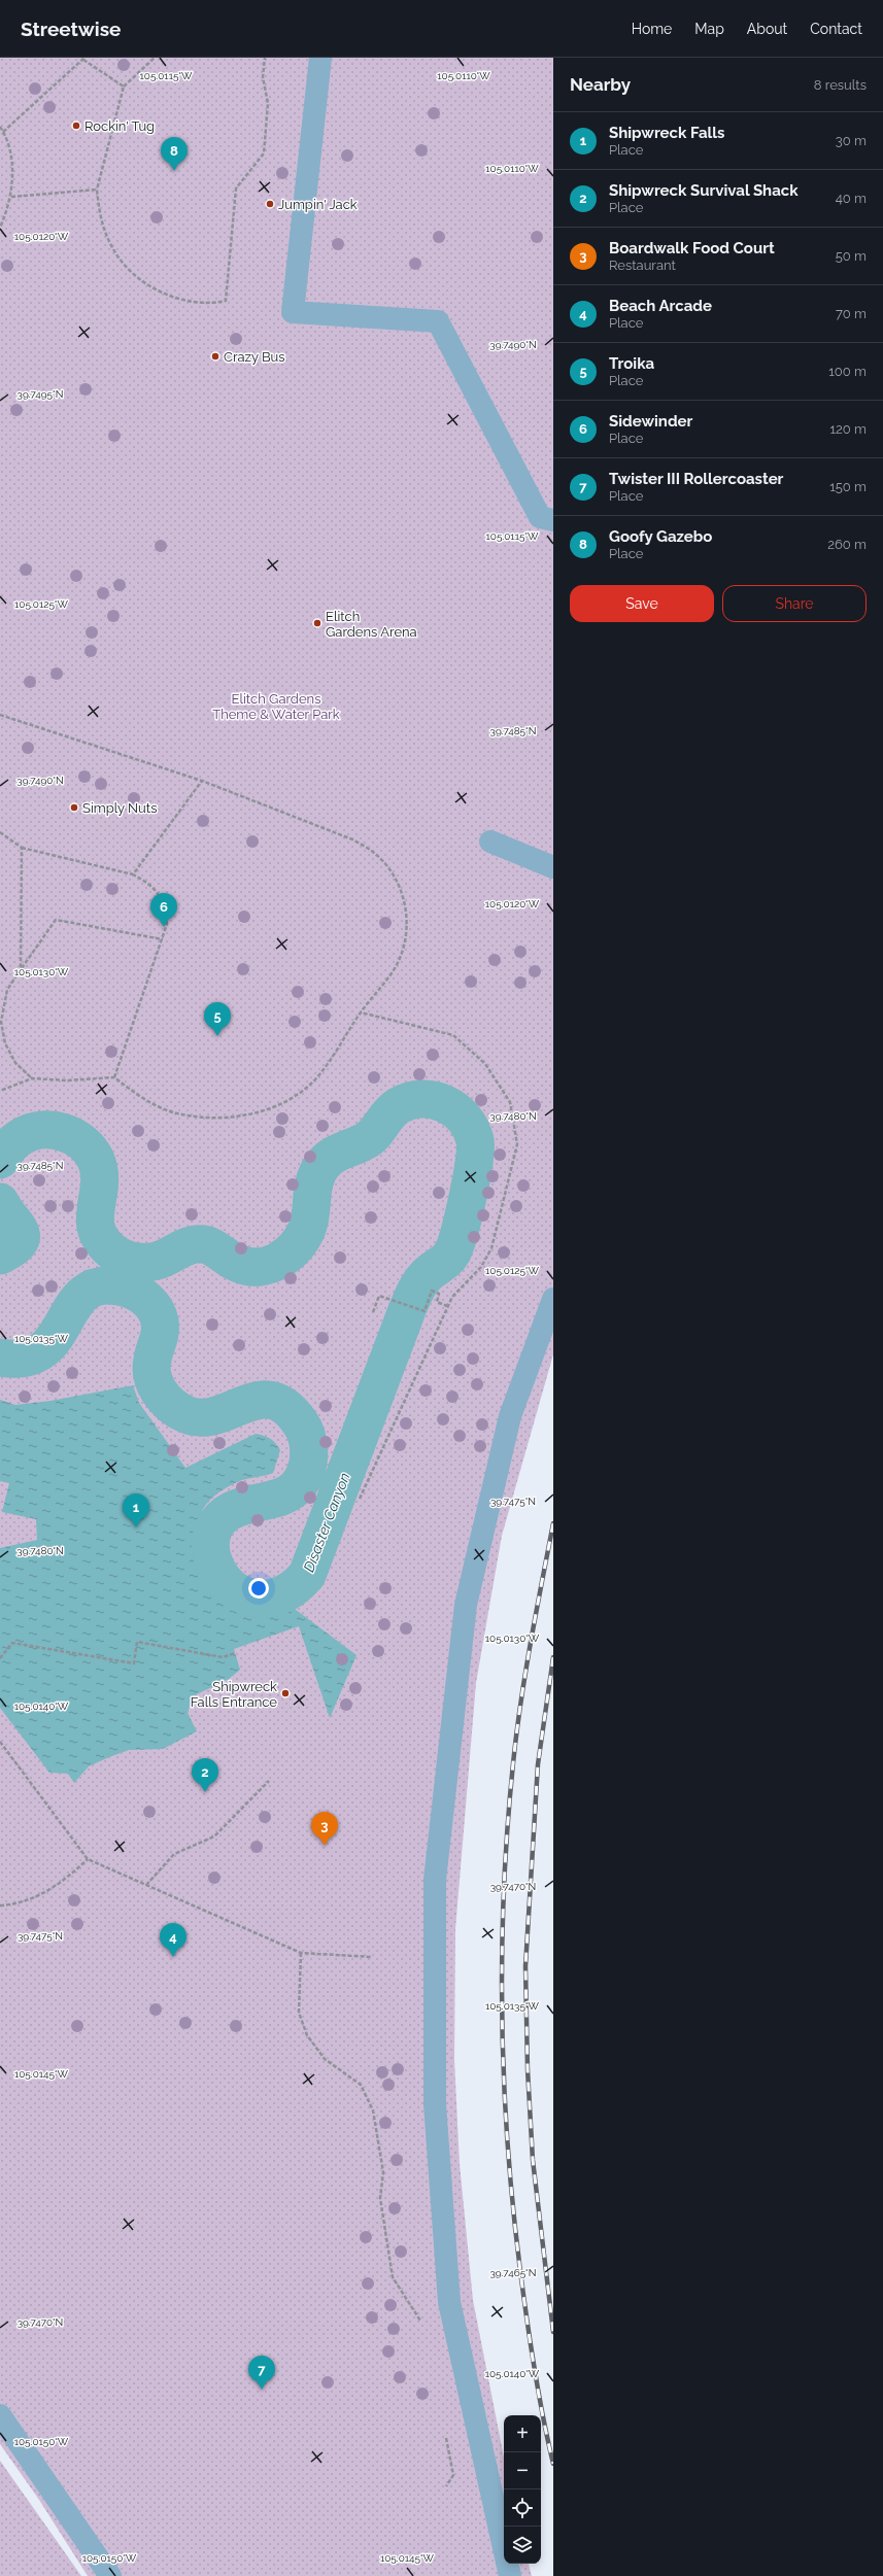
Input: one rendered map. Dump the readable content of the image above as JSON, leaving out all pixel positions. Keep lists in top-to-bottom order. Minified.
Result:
{"water":["Disaster Canyon"],"parks":["Elitch Gardens Theme & Water Park"],"places":["Rockin' Tug","Jumpin' Jack","Crazy Bus","Elitch Gardens Arena","Simply Nuts","Shipwreck Falls Entrance"],"page":{"header":"Streetwise","nav":["Home","Map","About","Contact"],"heading":["Nearby","8 results"],"list":[{"mark":"1","name":"Shipwreck Falls","note":"Place","value":"30 m"},{"mark":"2","name":"Shipwreck Survival Shack","note":"Place","value":"40 m"},{"mark":"3","name":"Boardwalk Food Court","note":"Restaurant","value":"50 m"},{"mark":"4","name":"Beach Arcade","note":"Place","value":"70 m"},{"mark":"5","name":"Troika","note":"Place","value":"100 m"},{"mark":"6","name":"Sidewinder","note":"Place","value":"120 m"},{"mark":"7","name":"Twister III Rollercoaster","note":"Place","value":"150 m"},{"mark":"8","name":"Goofy Gazebo","note":"Place","value":"260 m"}],"pins":["8","6","5","1","2","3","4","7"],"buttons":["Save","Share"],"map_buttons":["+","−"]},"coordinates":["105.0115°W","105.0110°W","105.0120°W","39.7490°N","39.7495°N","105.0125°W","39.7485°N","105.0130°W","39.7480°N","105.0135°W","39.7475°N","105.0140°W","39.7470°N","105.0145°W","39.7465°N","105.0150°W"]}
